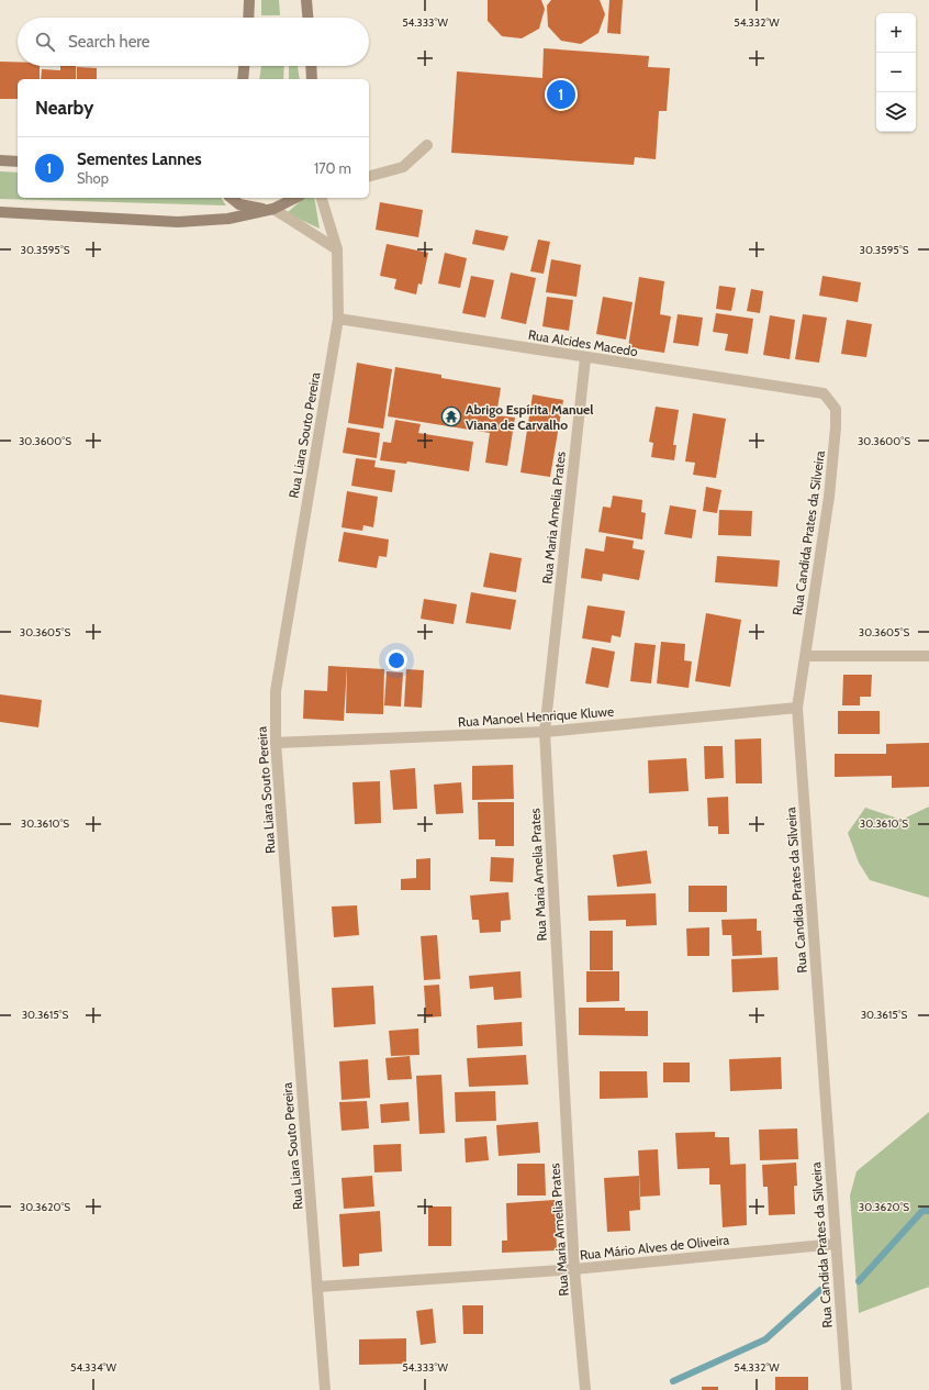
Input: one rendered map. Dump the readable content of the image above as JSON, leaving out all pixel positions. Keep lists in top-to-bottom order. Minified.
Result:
{"streets":{"street":["Rua Alcides Macedo","Rua Liara Souto Pereira","Rua Maria Amelia Prates","Rua Candida Prates da Silveira","Rua Manoel Henrique Kluwe","Rua Mário Alves de Oliveira"]},"crossings":[["Rua Alcides Macedo","Rua Liara Souto Pereira"],["Rua Alcides Macedo","Rua Maria Amelia Prates"],["Rua Alcides Macedo","Rua Candida Prates da Silveira"],["Rua Liara Souto Pereira","Rua Manoel Henrique Kluwe"],["Rua Liara Souto Pereira","Rua Mário Alves de Oliveira"],["Rua Maria Amelia Prates","Rua Manoel Henrique Kluwe"],["Rua Maria Amelia Prates","Rua Mário Alves de Oliveira"],["Rua Candida Prates da Silveira","Rua Manoel Henrique Kluwe"],["Rua Candida Prates da Silveira","Rua Mário Alves de Oliveira"]],"places":{"temple":["Abrigo Espírita Manuel Viana de Carvalho"]},"page":{"map_buttons":["+","−"],"search":"Search here","pins":"1","heading":"Nearby","list":[{"mark":"1","name":"Sementes Lannes","note":"Shop","value":"170 m"}]},"coordinates":["54.333°W","54.332°W","30.3595°S","30.3600°S","30.3605°S","30.3610°S","30.3615°S","30.3620°S","54.334°W"]}
